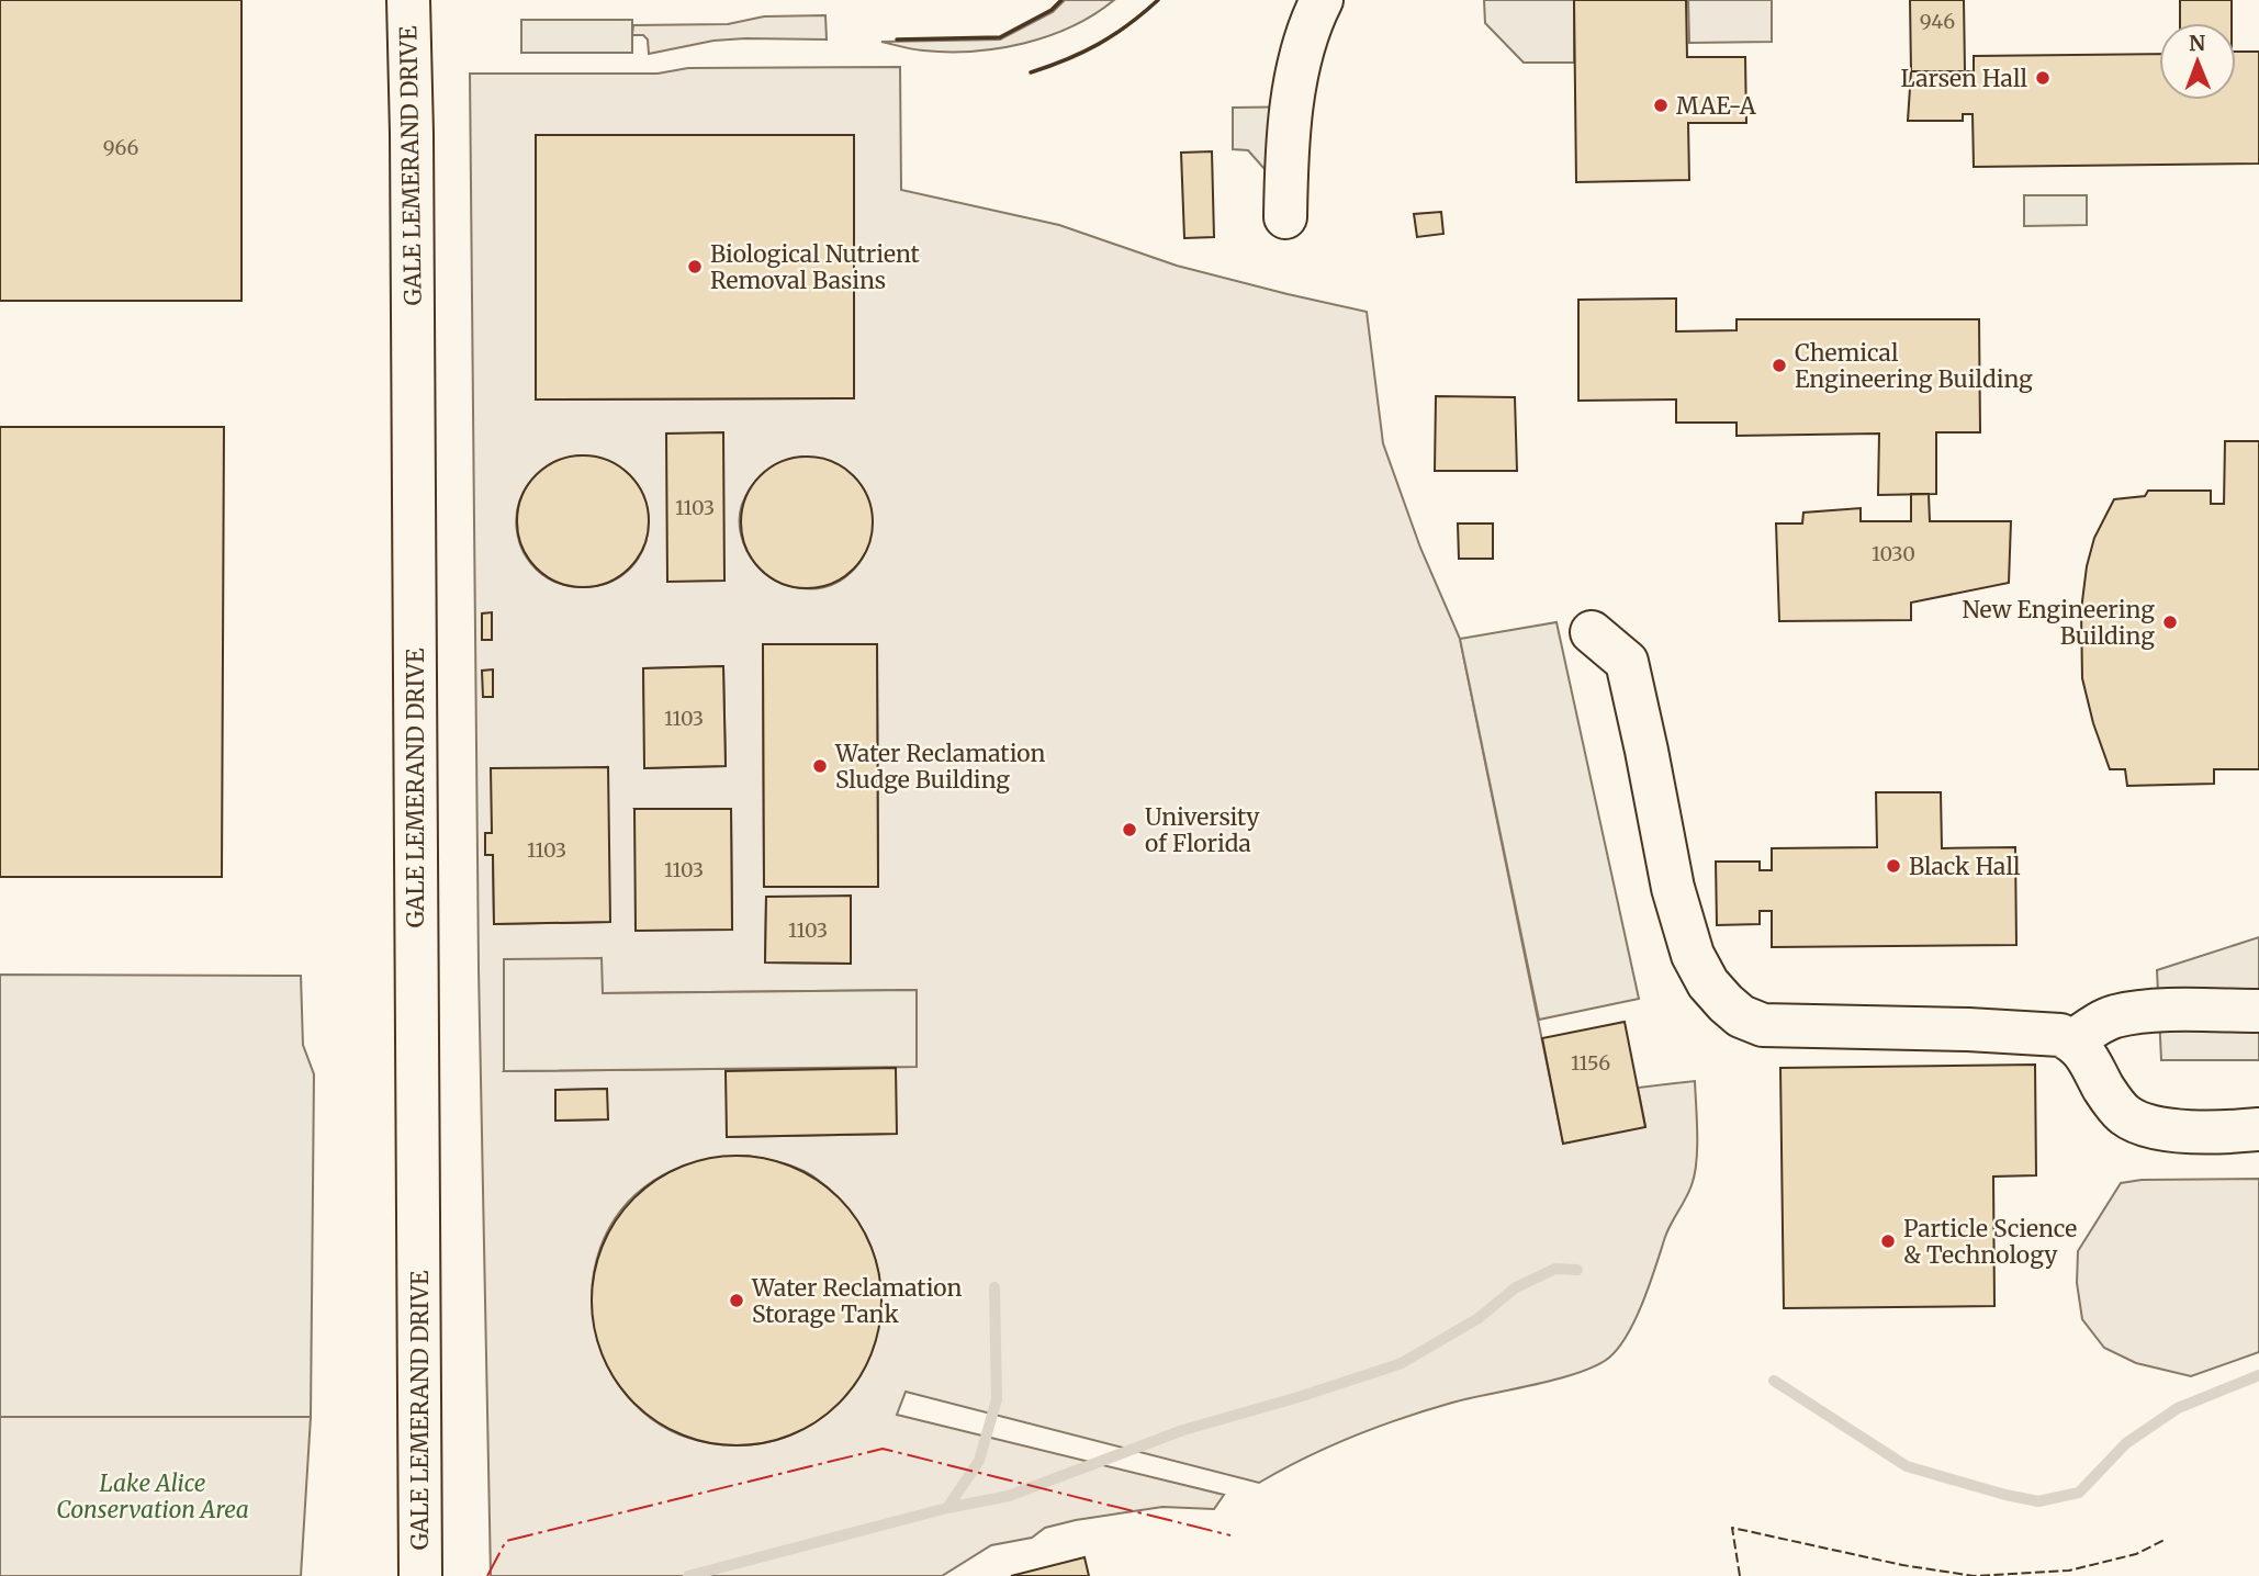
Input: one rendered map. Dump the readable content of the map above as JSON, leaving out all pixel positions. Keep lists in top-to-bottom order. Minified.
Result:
{"streets":{"street":["GALE LEMERAND DRIVE"]},"parks":["Lake Alice Conservation Area"],"places":["Larsen Hall","MAE-A","Biological Nutrient Removal Basins","Chemical Engineering Building","New Engineering Building","Water Reclamation Sludge Building","University of Florida","Black Hall","Particle Science & Technology","Water Reclamation Storage Tank"],"house_numbers":["946","966","1103","1030","1103","1103","1103","1103","1156"],"north":"top"}
